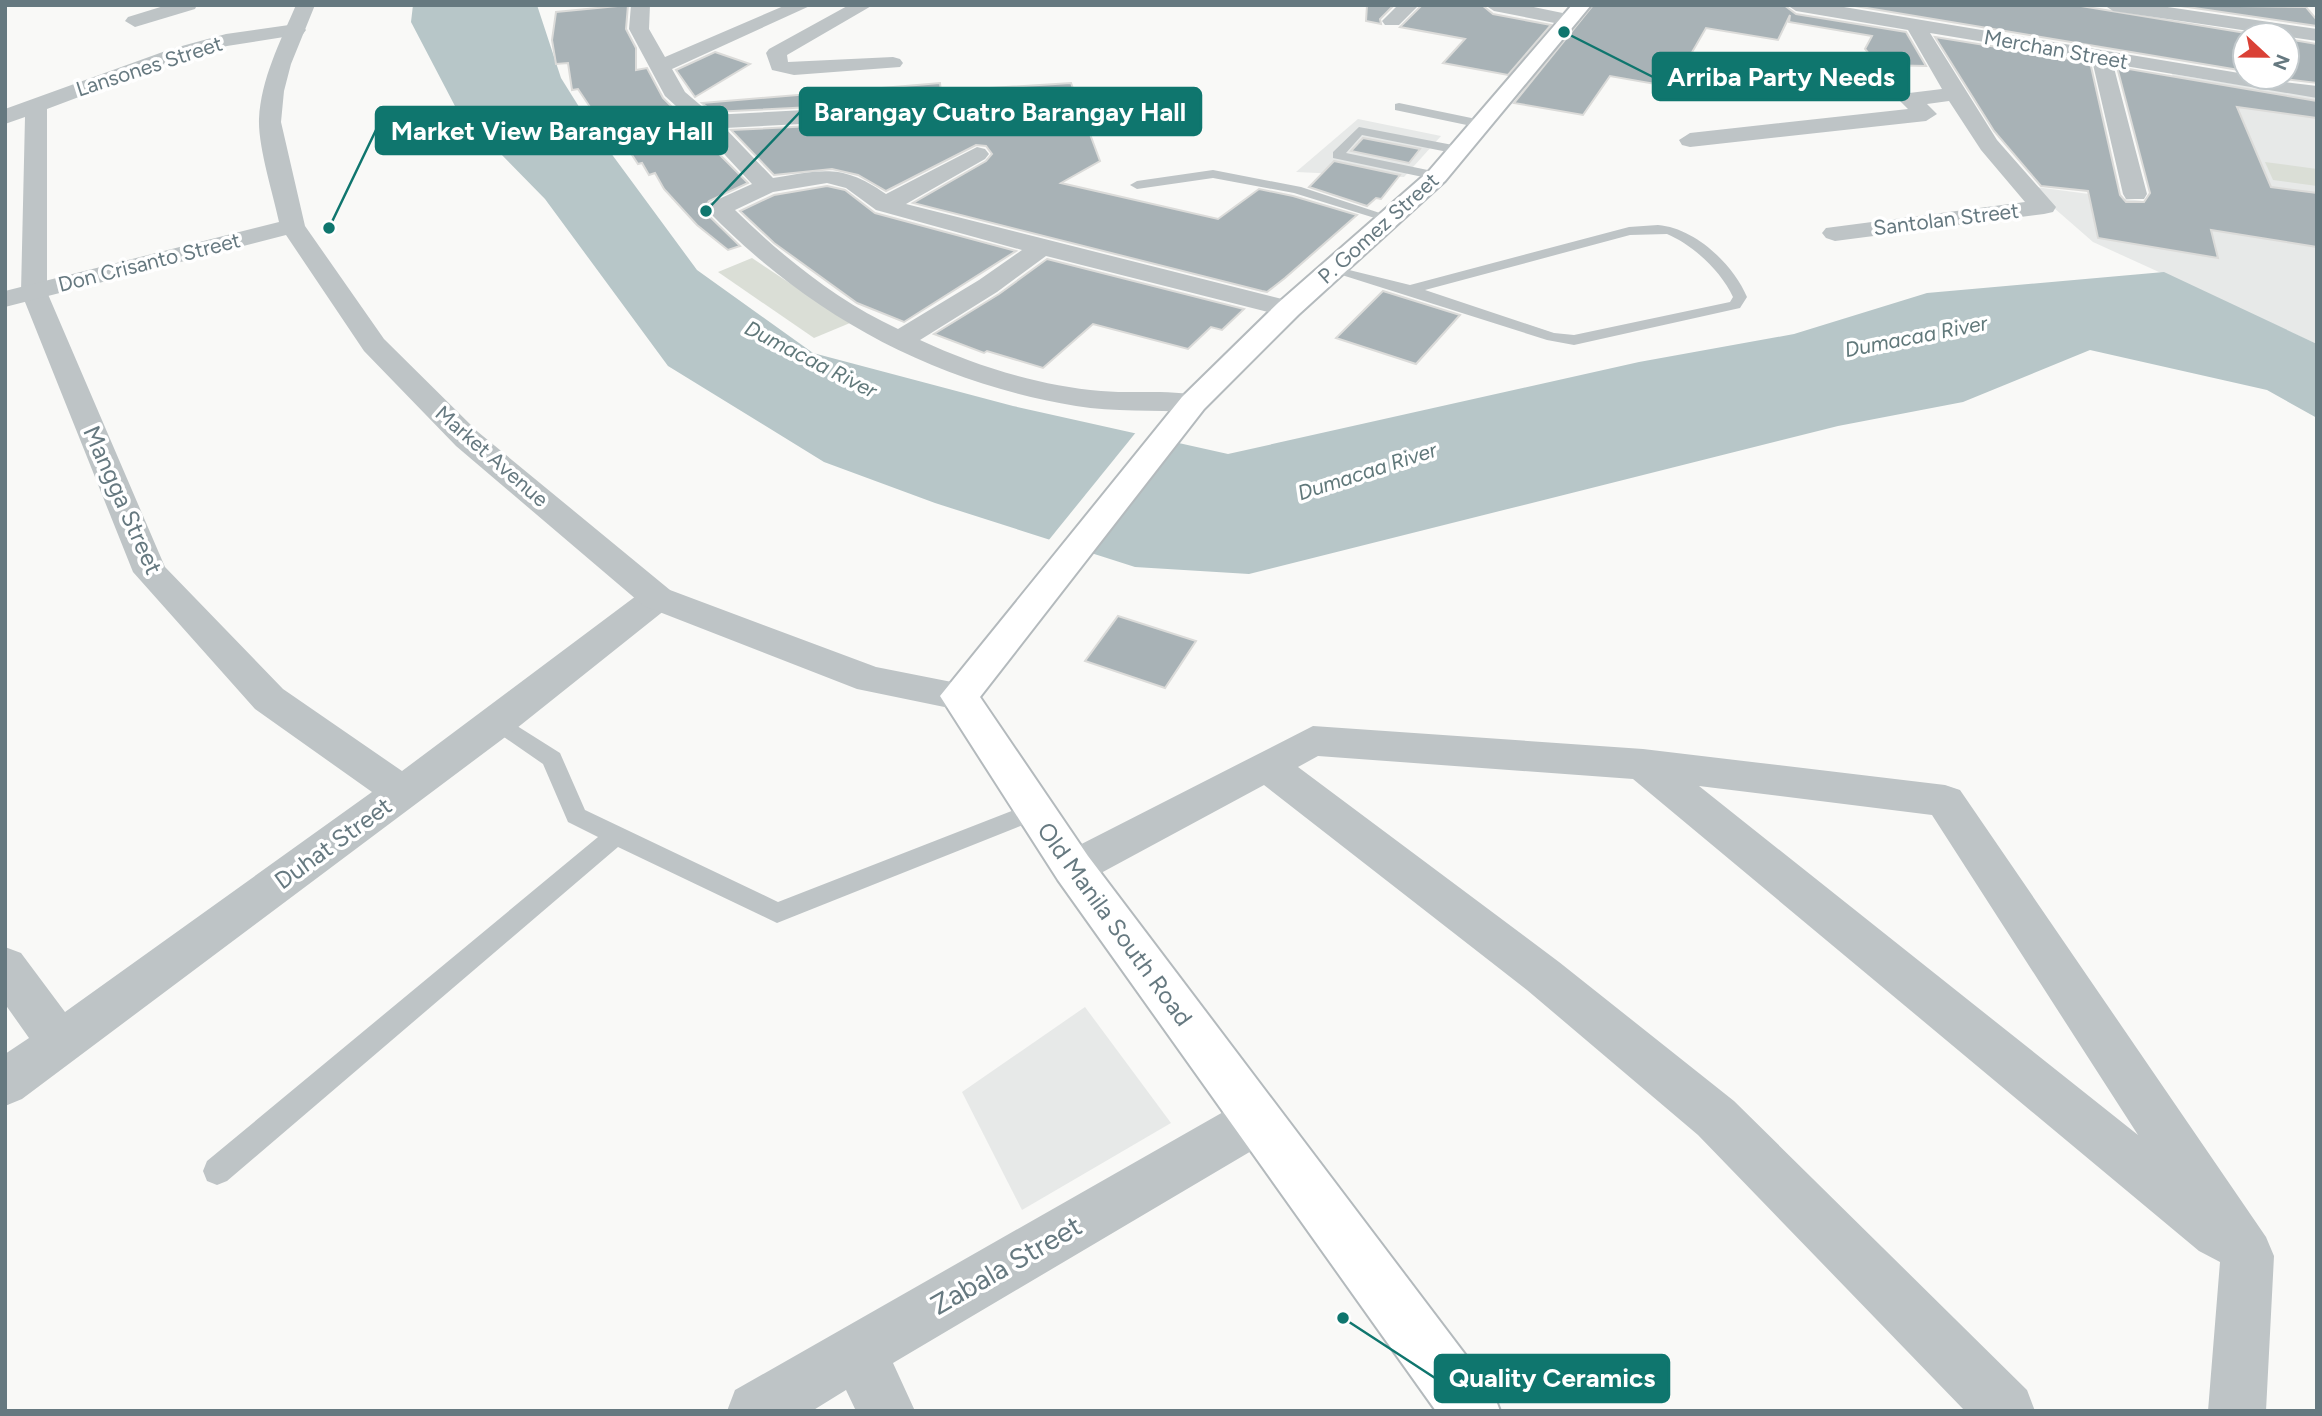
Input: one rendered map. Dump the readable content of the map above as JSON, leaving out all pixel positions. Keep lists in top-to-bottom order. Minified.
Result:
{"streets":{"main road":["P. Gomez Street","Old Manila South Road"],"street":["Merchan Street","Lansones Street","Santolan Street","Don Crisanto Street","Market Avenue","Mangga Street","Duhat Street","Zabala Street"]},"crossings":[["Merchan Street","Santolan Street"],["Lansones Street","Market Avenue"],["Lansones Street","Mangga Street"],["P. Gomez Street","Market Avenue"],["P. Gomez Street","Old Manila South Road"],["Don Crisanto Street","Market Avenue"],["Don Crisanto Street","Mangga Street"],["Market Avenue","Duhat Street"],["Market Avenue","Old Manila South Road"],["Mangga Street","Duhat Street"],["Old Manila South Road","Zabala Street"]],"water":["Dumacaa River"],"places":["Arriba Party Needs","Barangay Cuatro Barangay Hall","Market View Barangay Hall","Quality Ceramics"],"north":"right"}
